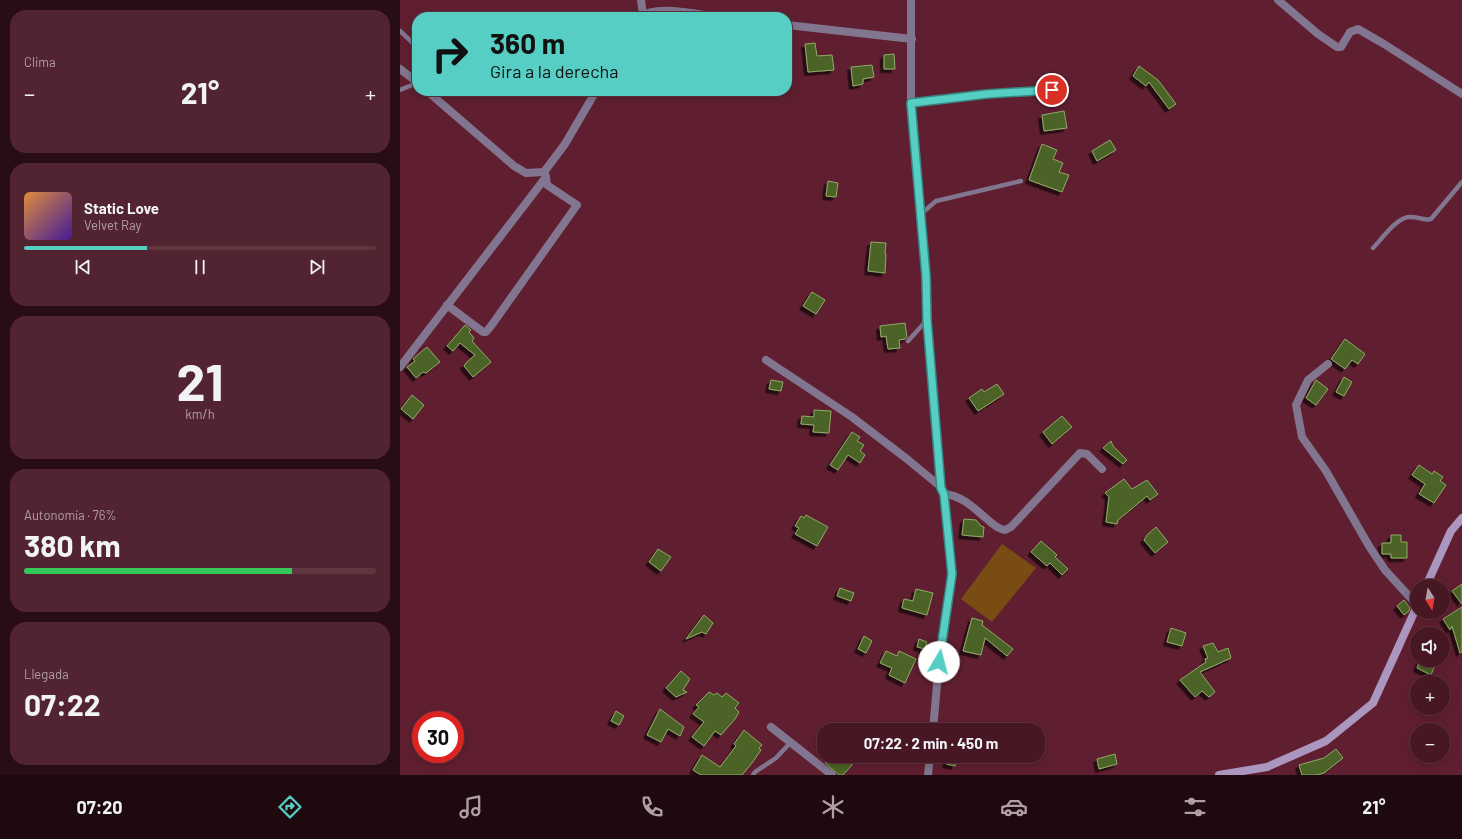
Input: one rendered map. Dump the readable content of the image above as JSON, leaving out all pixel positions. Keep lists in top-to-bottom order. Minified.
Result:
{"north":"bottom","page":{"tile":["Clima",["21","km/h"],["Autonomía · 76%","380 km"],["Llegada","07:22"]],"turn":["360 m","Gira a la derecha"],"heat":["−","21°","+"],"song":["Static Love","Velvet Ray"],"map_buttons":["+","−"],"limit":"30","trip":"07:22 · 2 min · 450 m","tabs":["07:20","21°"]}}
